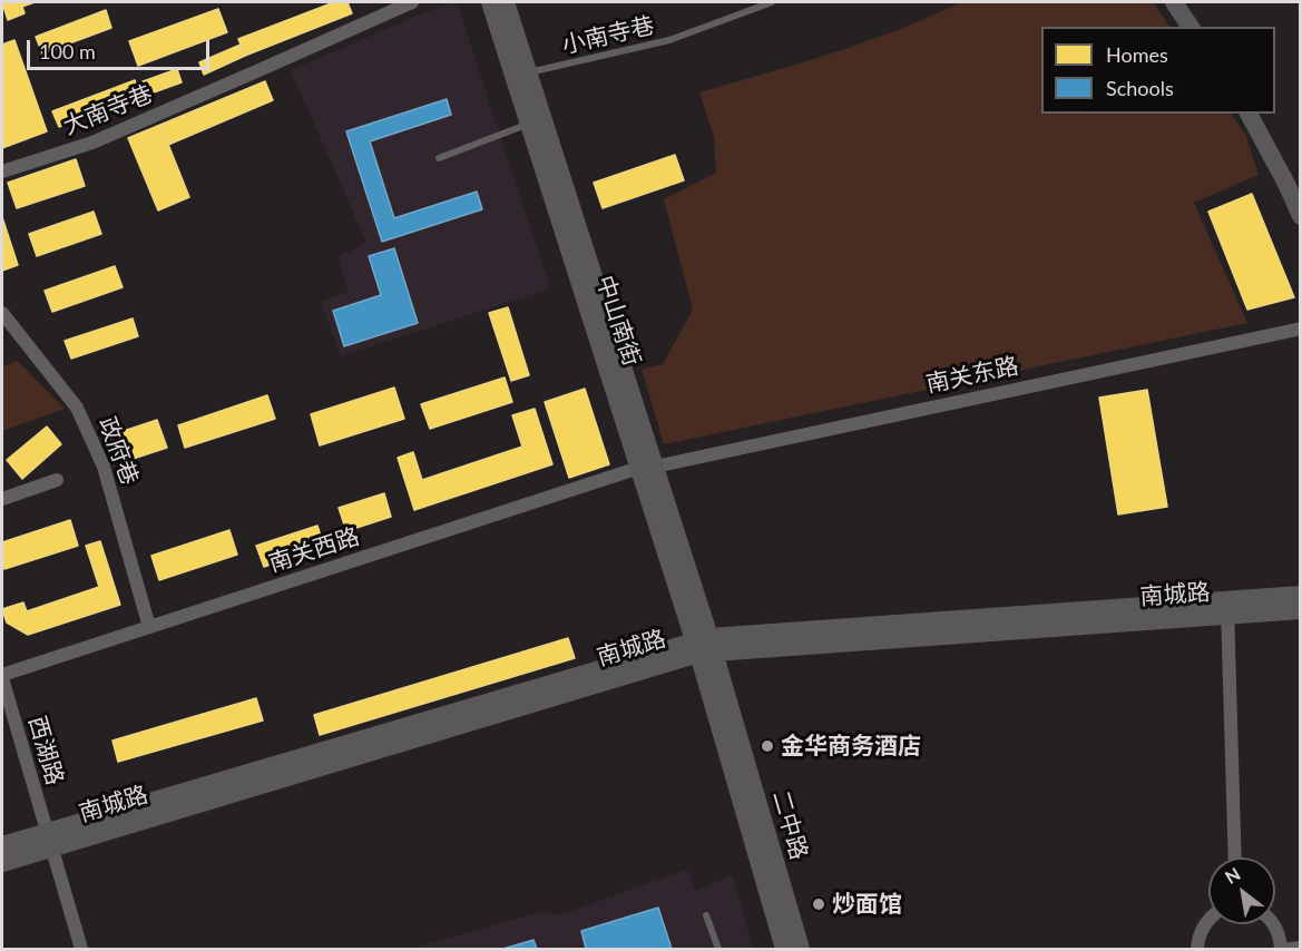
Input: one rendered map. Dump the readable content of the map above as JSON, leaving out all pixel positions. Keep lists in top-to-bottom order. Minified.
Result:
{"streets":{"main road":["中山南街","南城路","二中路"],"street":["大南寺巷","南关东路","政府巷","南关西路","西湖路"],"lane":["小南寺巷"]},"crossings":[["小南寺巷","中山南街"],["中山南街","南关东路"],["中山南街","南关西路"],["中山南街","南城路"],["中山南街","二中路"],["南关东路","南关西路"],["政府巷","南关西路"],["南关西路","西湖路"],["南城路","西湖路"],["南城路","二中路"]],"places":["金华商务酒店","炒面馆"],"legend":["Homes","Schools"],"scale_bar":"100 m","north":"top left"}
